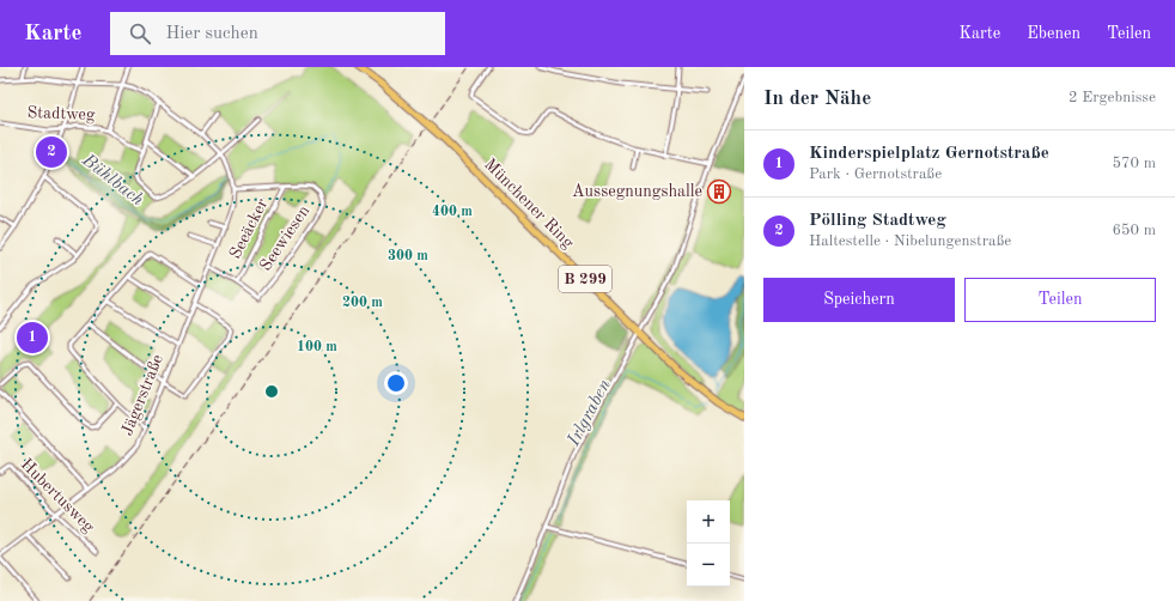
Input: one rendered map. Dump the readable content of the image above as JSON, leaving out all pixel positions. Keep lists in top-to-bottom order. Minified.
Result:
{"streets":{"main road":["Münchener Ring","B 299"],"street":["Stadtweg","Seeäcker","Seewiesen","Jägerstraße","Hubertusweg"]},"crossings":[["Seeäcker","Seewiesen"],["Seewiesen","Jägerstraße"],["Jägerstraße","Hubertusweg"]],"water":["Bühlbach","Irlgraben"],"places":{"building":["Aussegnungshalle"]},"page":{"header":"Karte","search":"Hier suchen","nav":["Karte","Ebenen","Teilen"],"heading":["In der Nähe","2 Ergebnisse"],"list":[{"mark":"1","name":"Kinderspielplatz Gernotstraße","note":"Park · Gernotstraße","value":"570 m"},{"mark":"2","name":"Pölling Stadtweg","note":"Haltestelle · Nibelungenstraße","value":"650 m"}],"pins":["2","1"],"buttons":["Speichern","Teilen"],"map_buttons":["+","−"]},"rings":["400 m","300 m","200 m","100 m"]}
